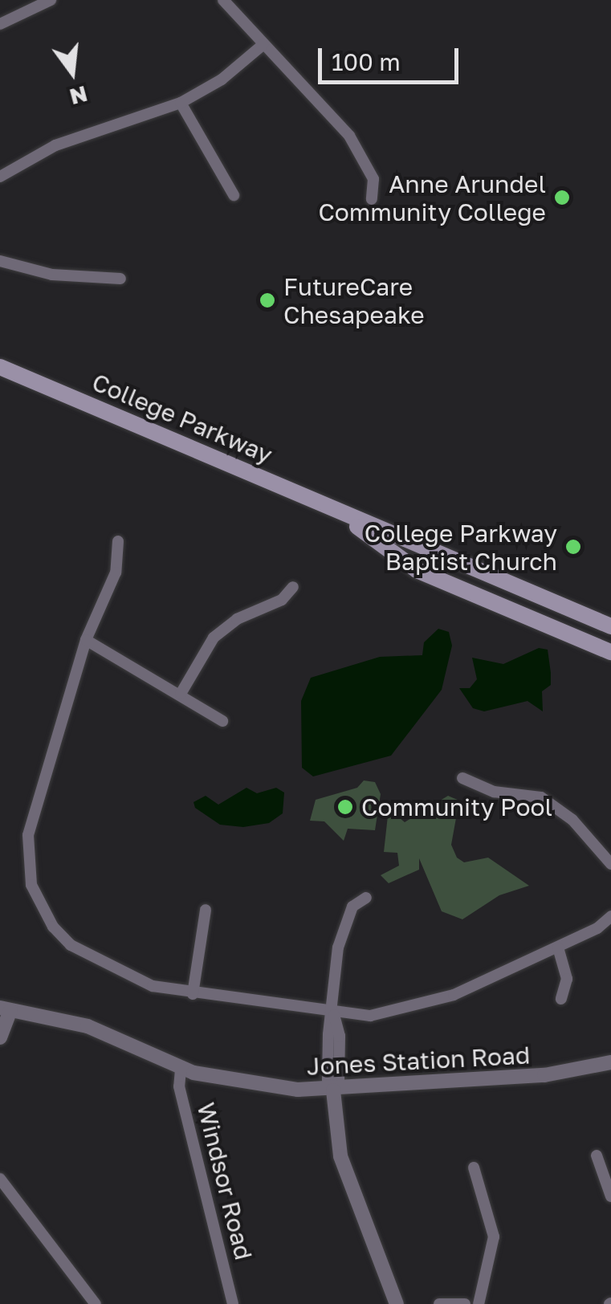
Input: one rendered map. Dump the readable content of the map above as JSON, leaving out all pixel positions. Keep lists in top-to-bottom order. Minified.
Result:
{"streets":{"main road":["College Parkway"],"street":["Jones Station Road","Windsor Road"]},"crossings":[["Jones Station Road","Windsor Road"]],"places":["Anne Arundel Community College","FutureCare Chesapeake","College Parkway Baptist Church","Community Pool"],"scale_bar":"100 m","north":"bottom"}
